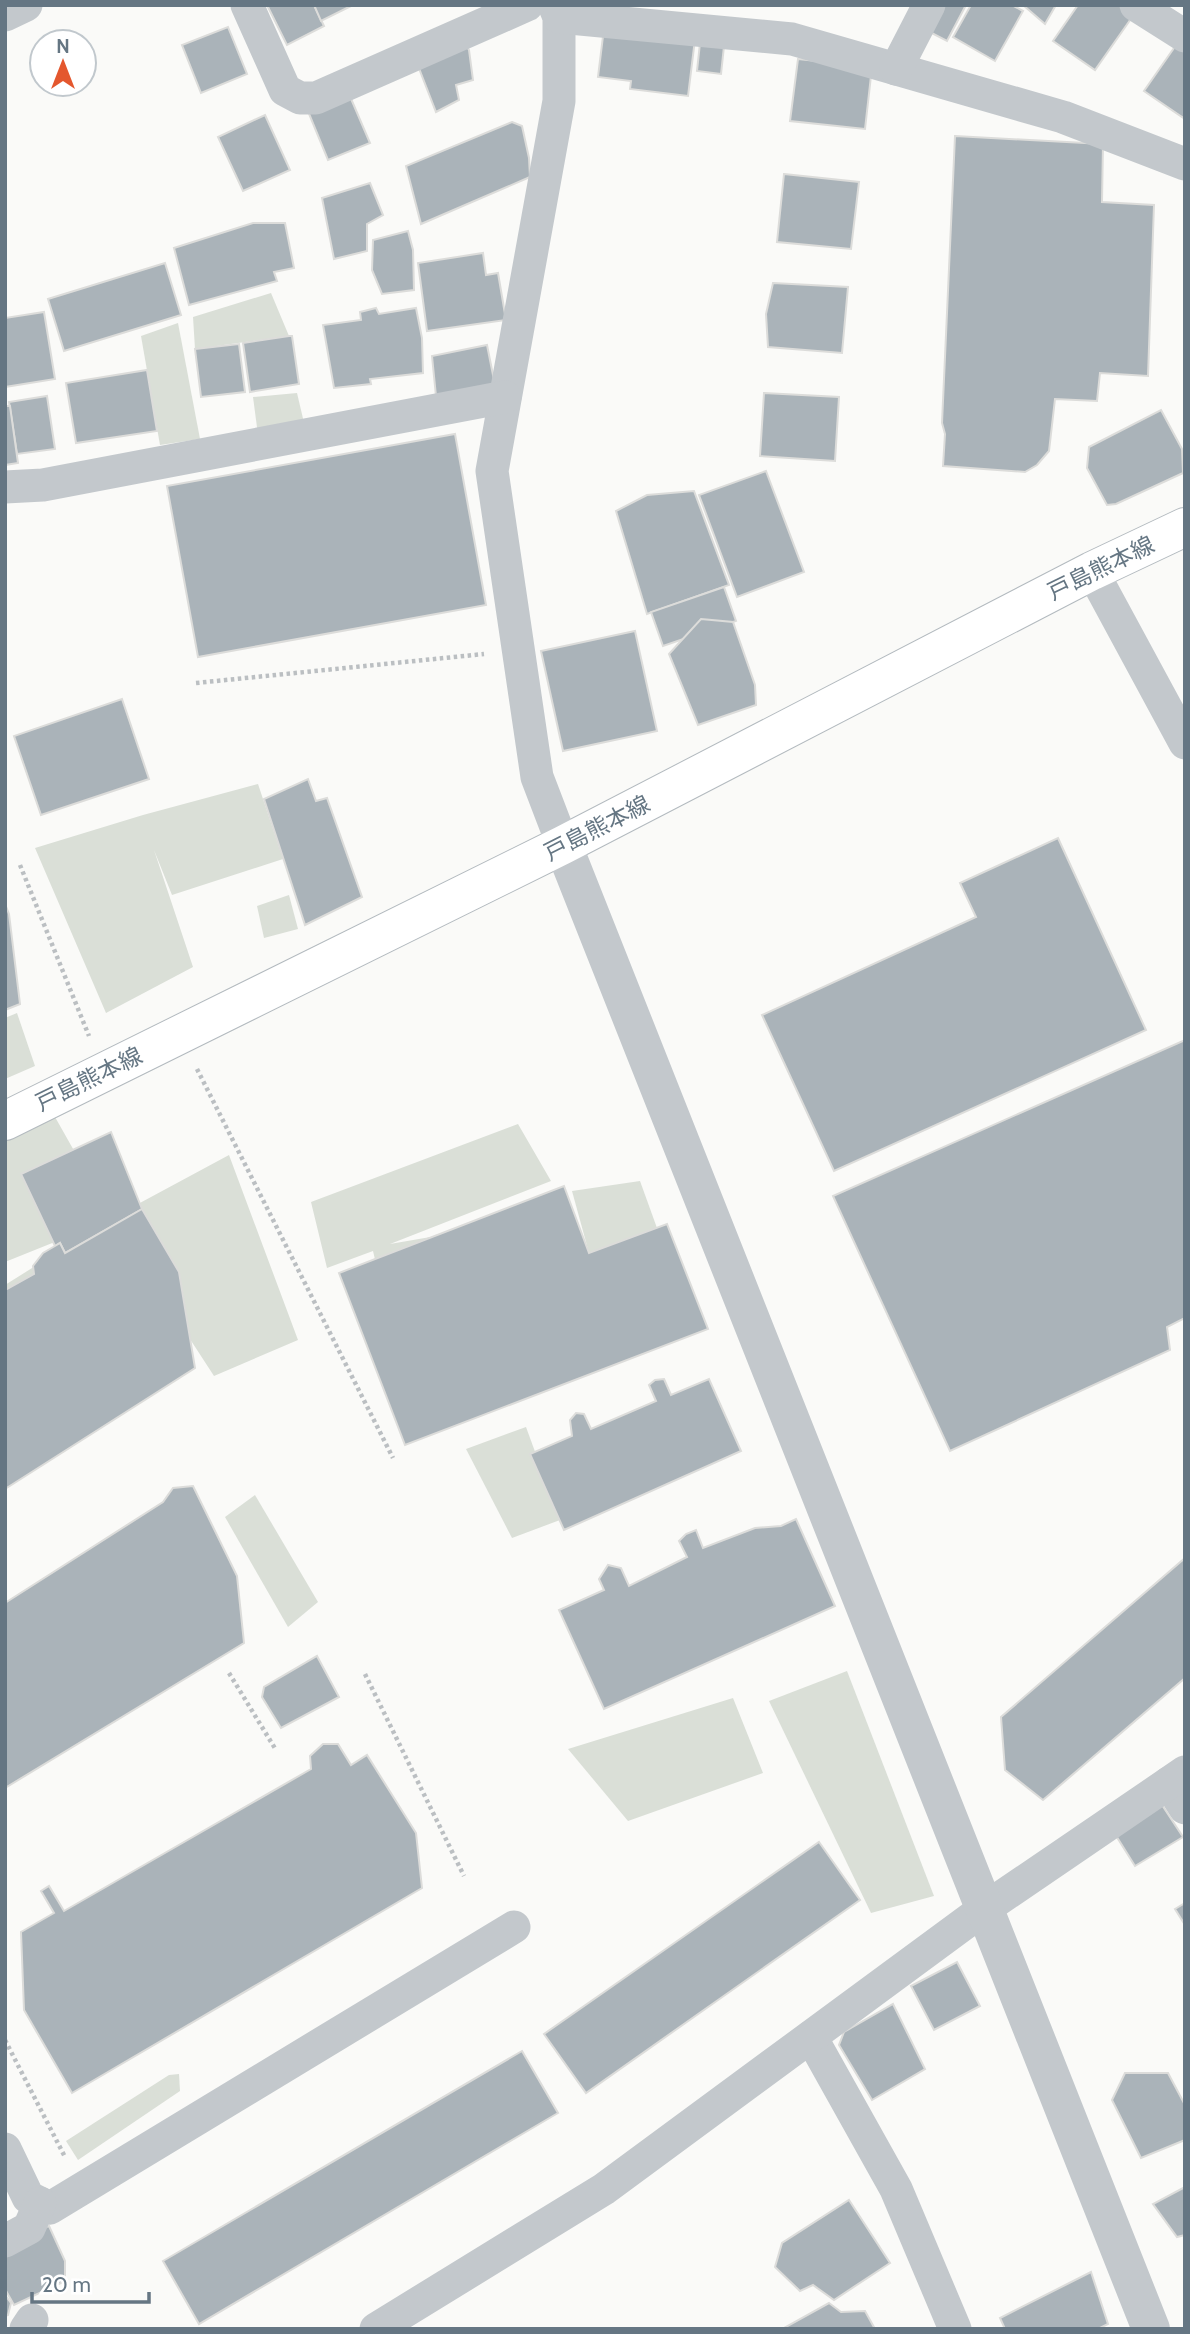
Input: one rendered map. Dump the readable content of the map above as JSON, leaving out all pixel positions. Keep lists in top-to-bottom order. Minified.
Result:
{"streets":{"main road":["戸島熊本線"]},"scale_bar":"20 m","north":"top"}
